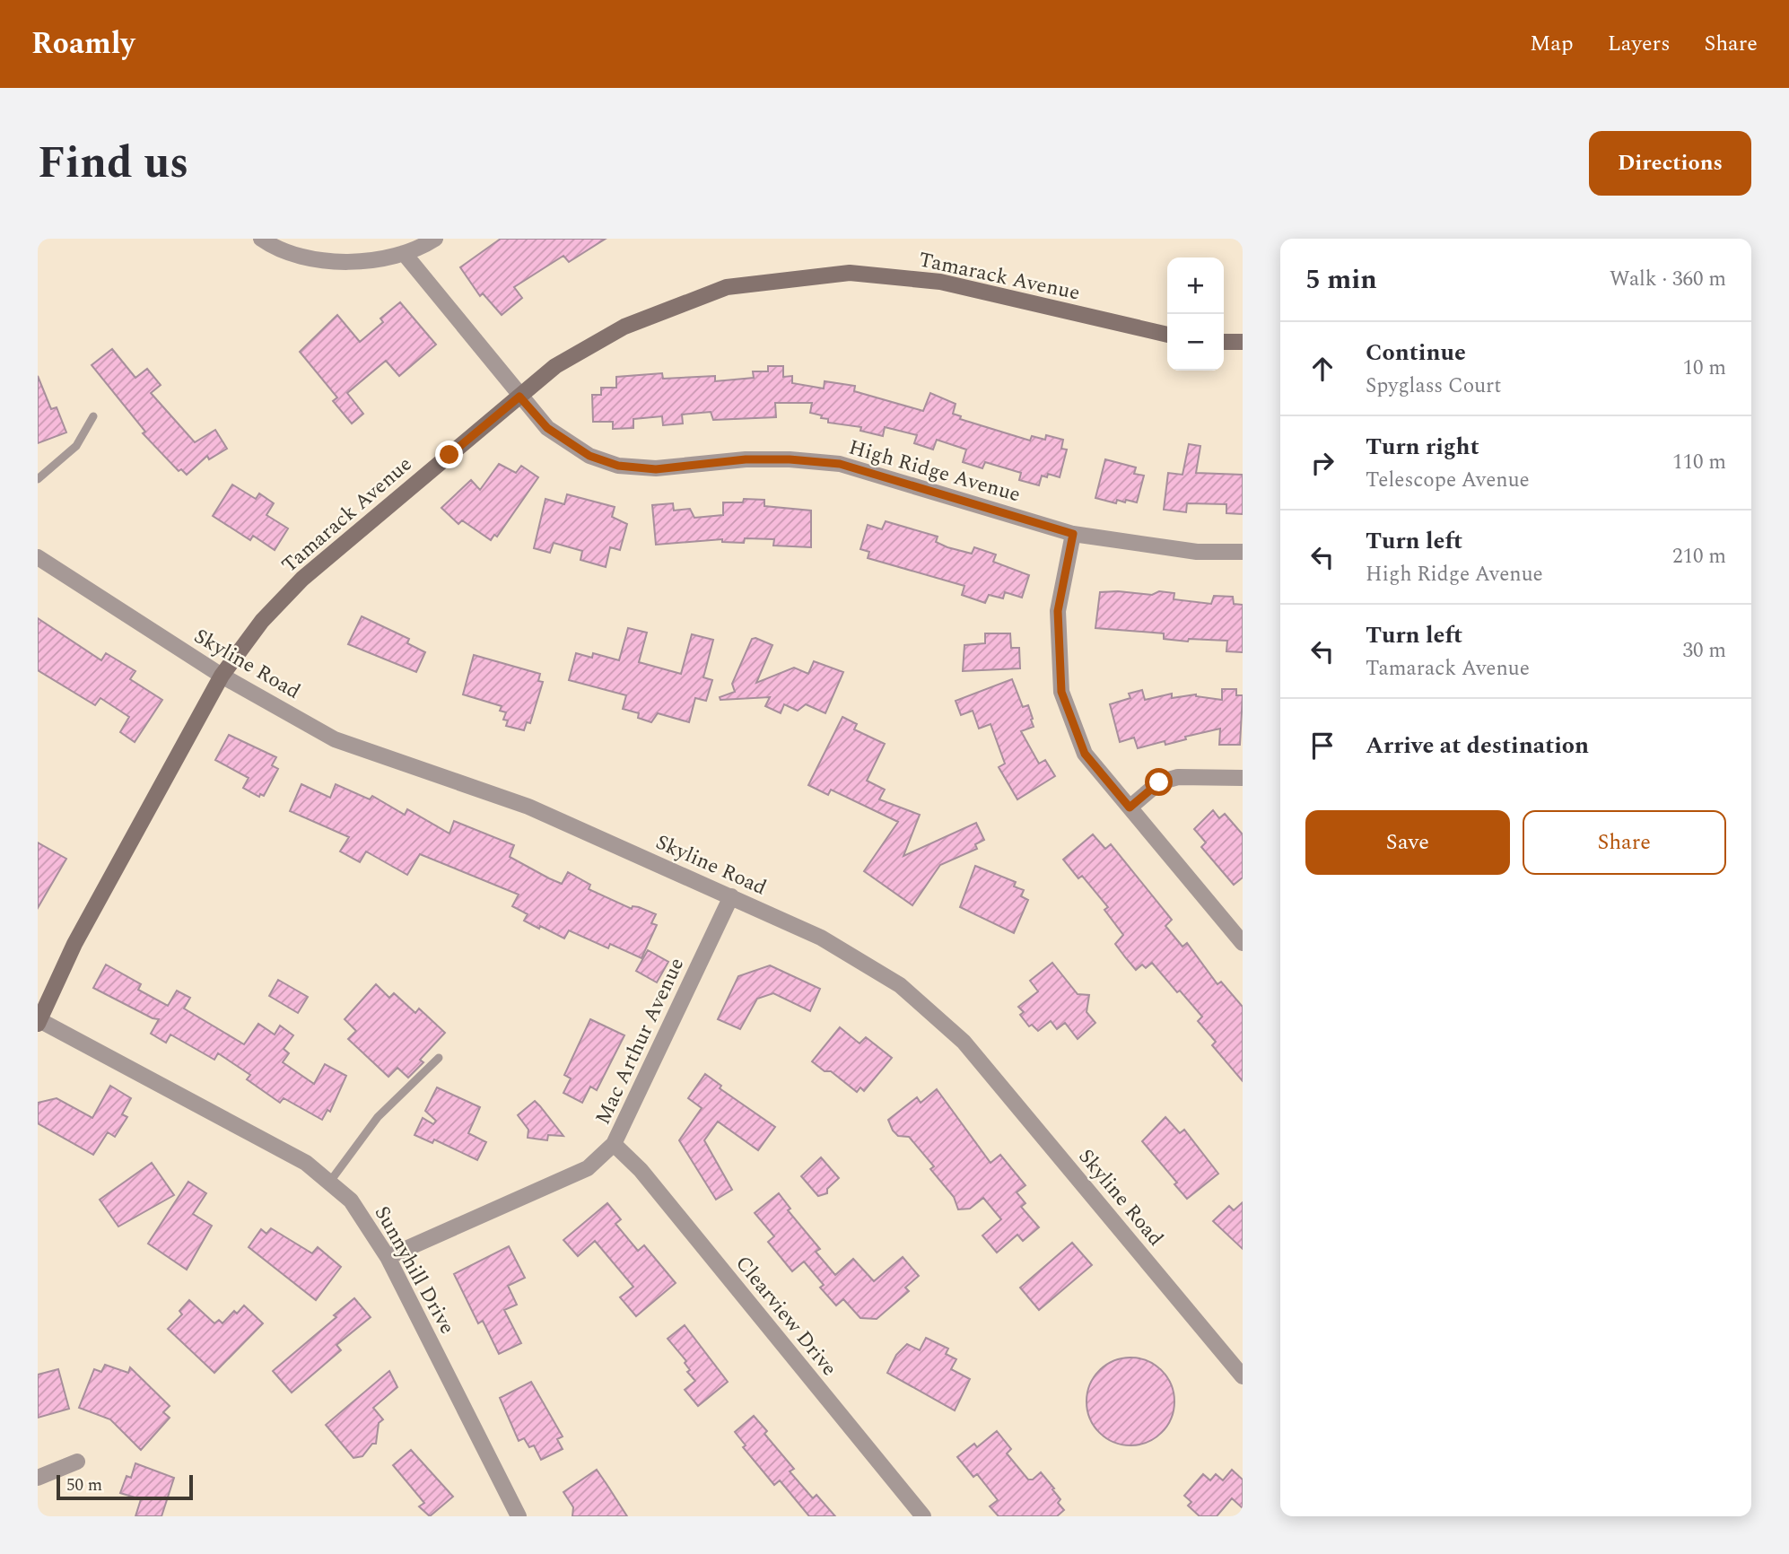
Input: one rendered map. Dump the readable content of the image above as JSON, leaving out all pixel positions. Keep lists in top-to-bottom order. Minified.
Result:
{"streets":{"main road":["Tamarack Avenue"],"street":["High Ridge Avenue","Skyline Road","Mac Arthur Avenue","Sunnyhill Drive","Clearview Drive"]},"crossings":[["Tamarack Avenue","High Ridge Avenue"],["Tamarack Avenue","Skyline Road"],["Tamarack Avenue","Sunnyhill Drive"],["Skyline Road","Mac Arthur Avenue"],["Mac Arthur Avenue","Sunnyhill Drive"],["Mac Arthur Avenue","Clearview Drive"]],"scale_bar":"50 m","page":{"header":"Roamly","nav":["Map","Layers","Share"],"title":"Find us","buttons":["Directions",["Save","Share"]],"heading":["5 min","Walk · 360 m"],"map_buttons":["+","−"],"list":[["Continue","Spyglass Court","10 m"],["Turn right","Telescope Avenue","110 m"],["Turn left","High Ridge Avenue","210 m"],["Turn left","Tamarack Avenue","30 m"],"Arrive at destination"],"scale":"50 m"}}
